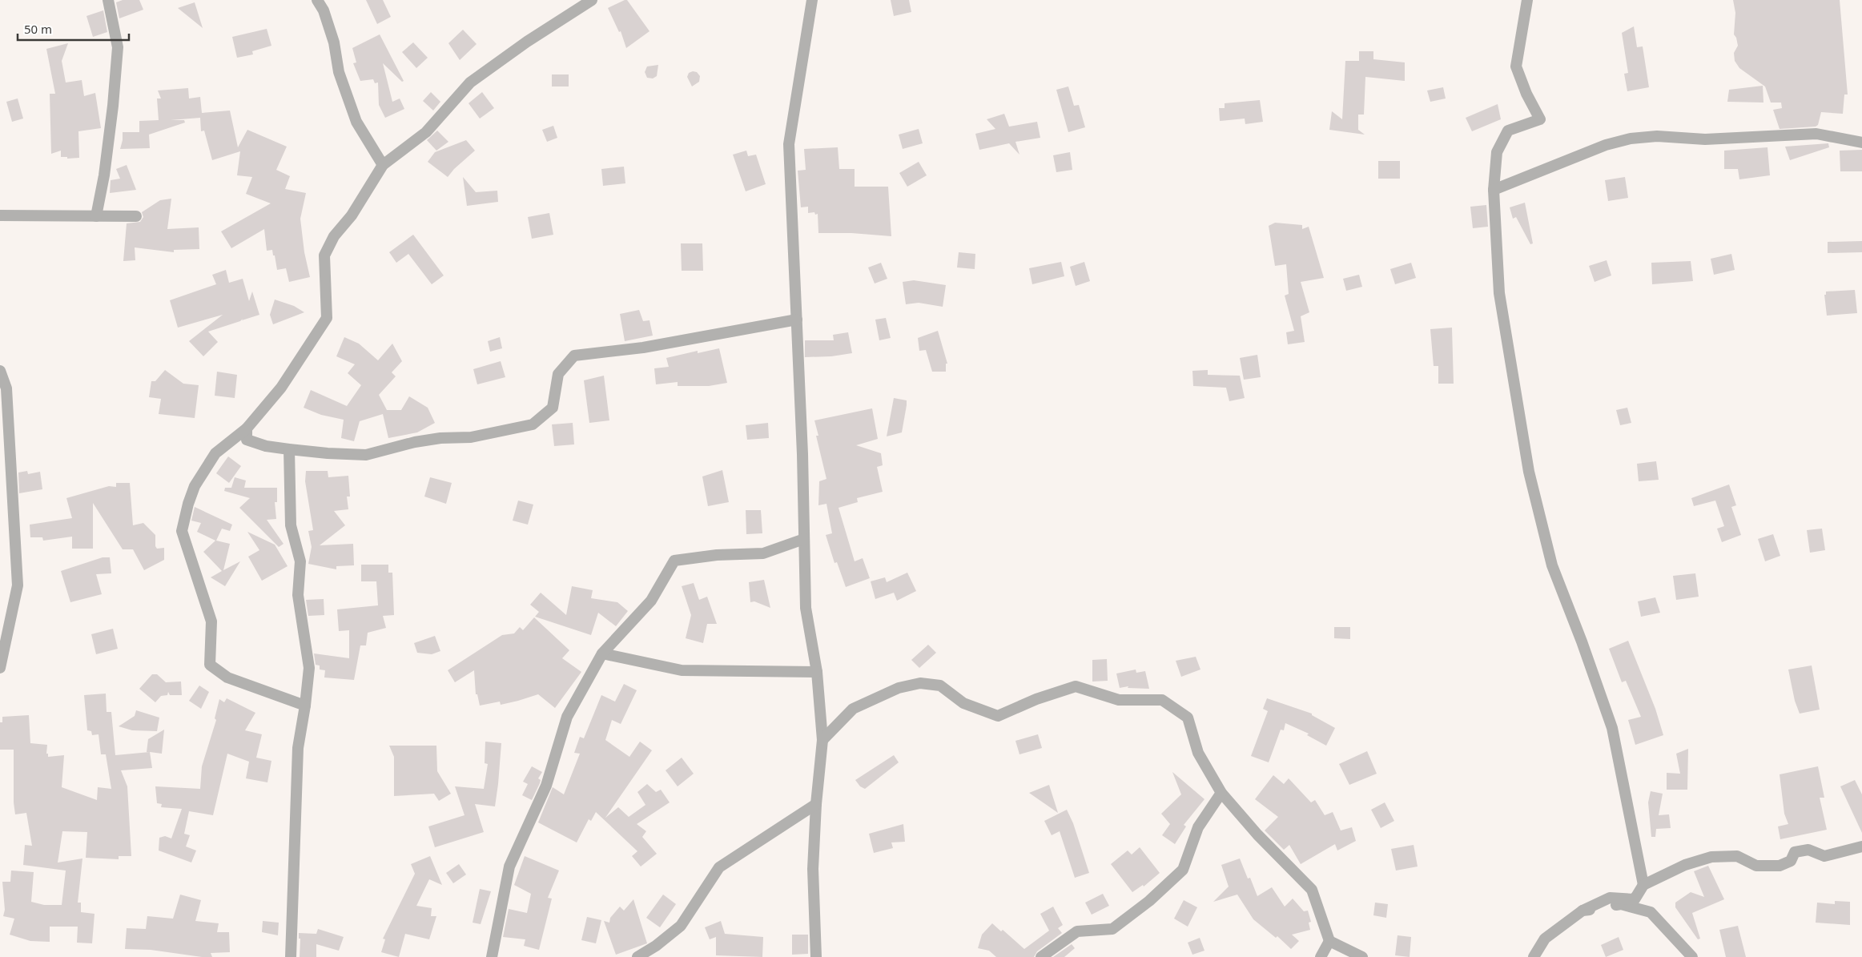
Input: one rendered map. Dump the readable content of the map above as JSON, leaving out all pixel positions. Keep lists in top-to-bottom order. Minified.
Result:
{"scale_bar":"50 m"}
